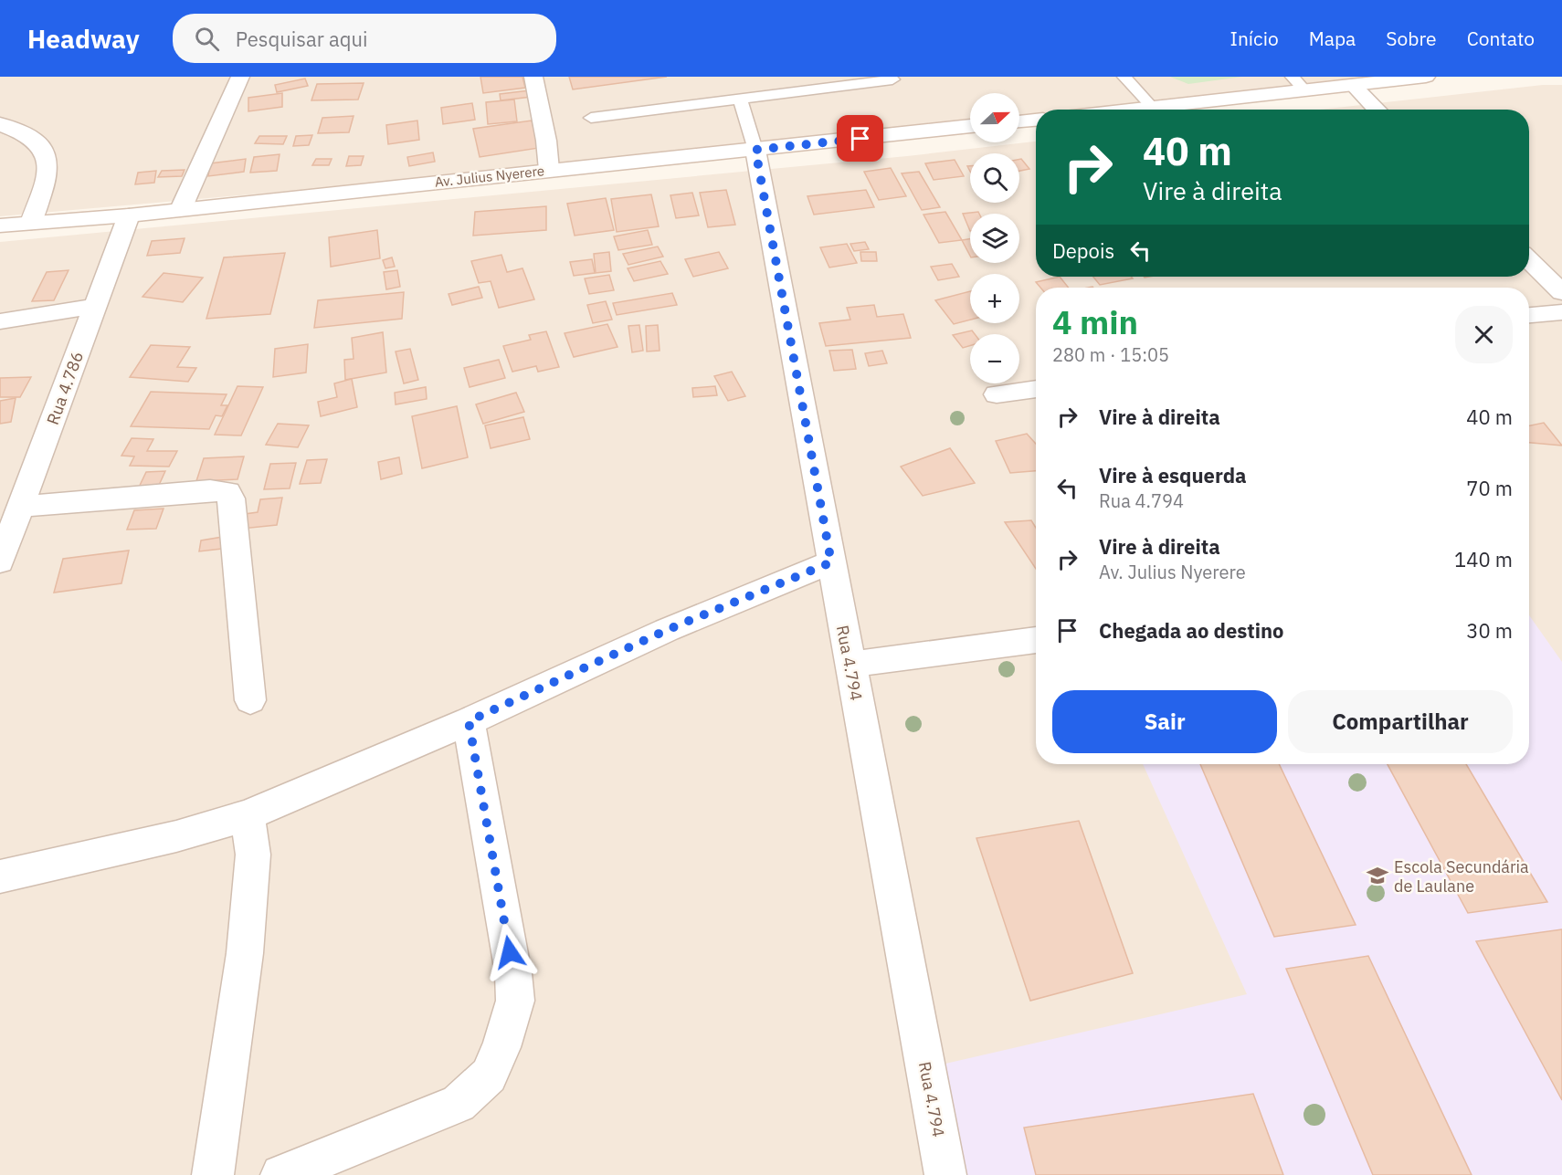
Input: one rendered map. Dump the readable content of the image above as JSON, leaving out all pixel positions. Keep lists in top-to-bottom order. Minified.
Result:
{"streets":{"street":["Av. Julius Nyerere","Rua 4.786","Rua 4.794"]},"crossings":[["Av. Julius Nyerere","Rua 4.786"],["Av. Julius Nyerere","Rua 4.794"]],"places":{"school or university":["Escola Secundária de Laulane"]},"north":"right","page":{"header":"Headway","search":"Pesquisar aqui","nav":["Início","Mapa","Sobre","Contato"],"map_buttons":["+","−"],"turn":["40 m","Vire à direita"],"then":"Depois","heading":["4 min","280 m · 15:05"],"list":[{"name":"Vire à direita","value":"40 m"},{"name":"Vire à esquerda","note":"Rua 4.794","value":"70 m"},{"name":"Vire à direita","note":"Av. Julius Nyerere","value":"140 m"},{"name":"Chegada ao destino","value":"30 m"}],"buttons":["Sair","Compartilhar"]}}
